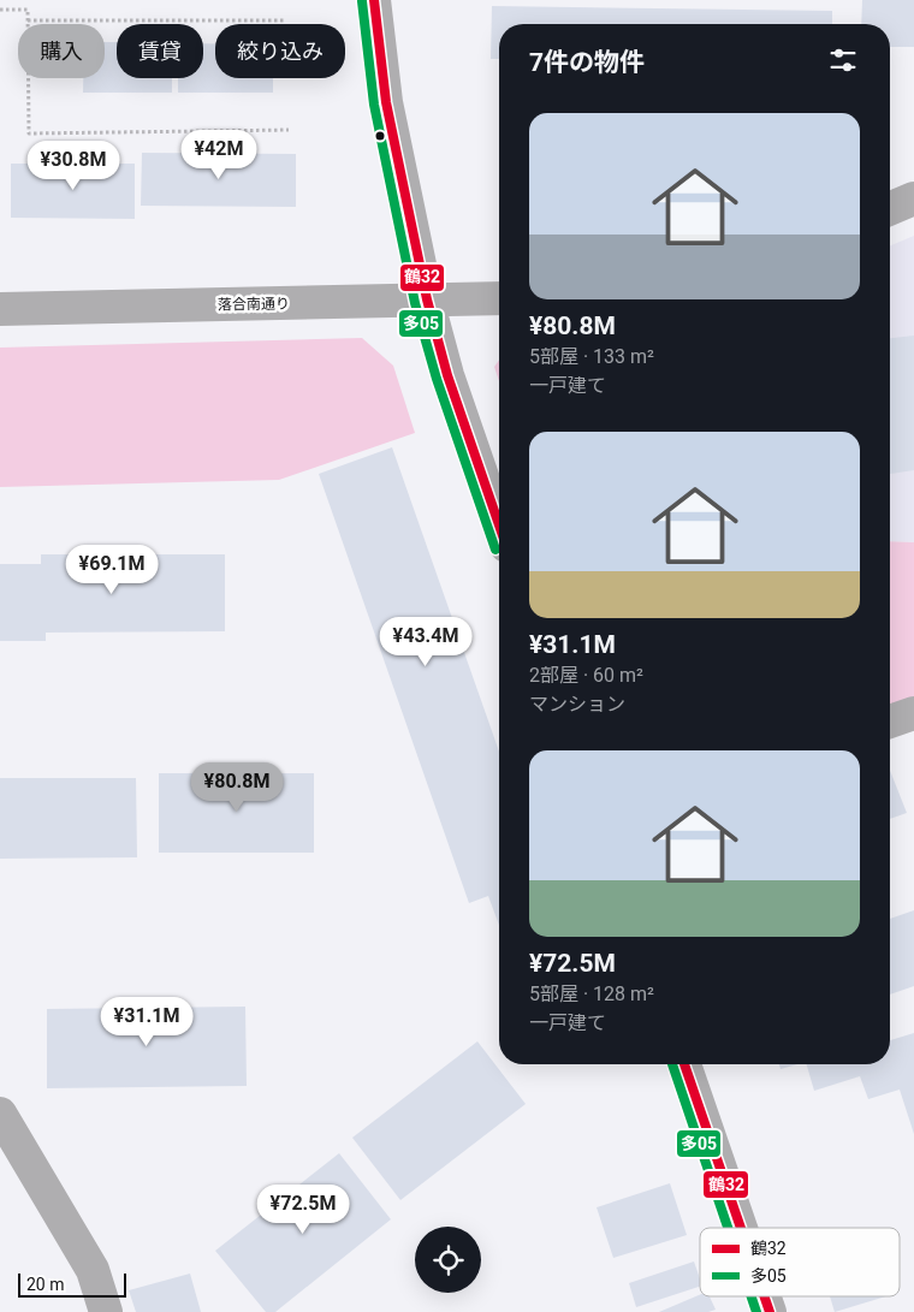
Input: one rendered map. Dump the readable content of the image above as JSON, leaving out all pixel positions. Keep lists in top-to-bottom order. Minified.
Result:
{"streets":{"street":["落合南通り"]},"lines":["transit line 鶴32","transit line 多05"],"legend":["鶴32","多05"],"scale_bar":"20 m","page":{"chip":["購入","賃貸","絞り込み"],"heading":"7件の物件","list":[{"name":"¥80.8M","note":"5部屋 · 133 m² · 一戸建て"},{"name":"¥31.1M","note":"2部屋 · 60 m² · マンション"},{"name":"¥72.5M","note":"5部屋 · 128 m² · 一戸建て"}],"price":["¥42M","¥30.8M","¥69.1M","¥43.4M","¥80.8M","¥31.1M","¥72.5M"],"scale":"20 m"}}
